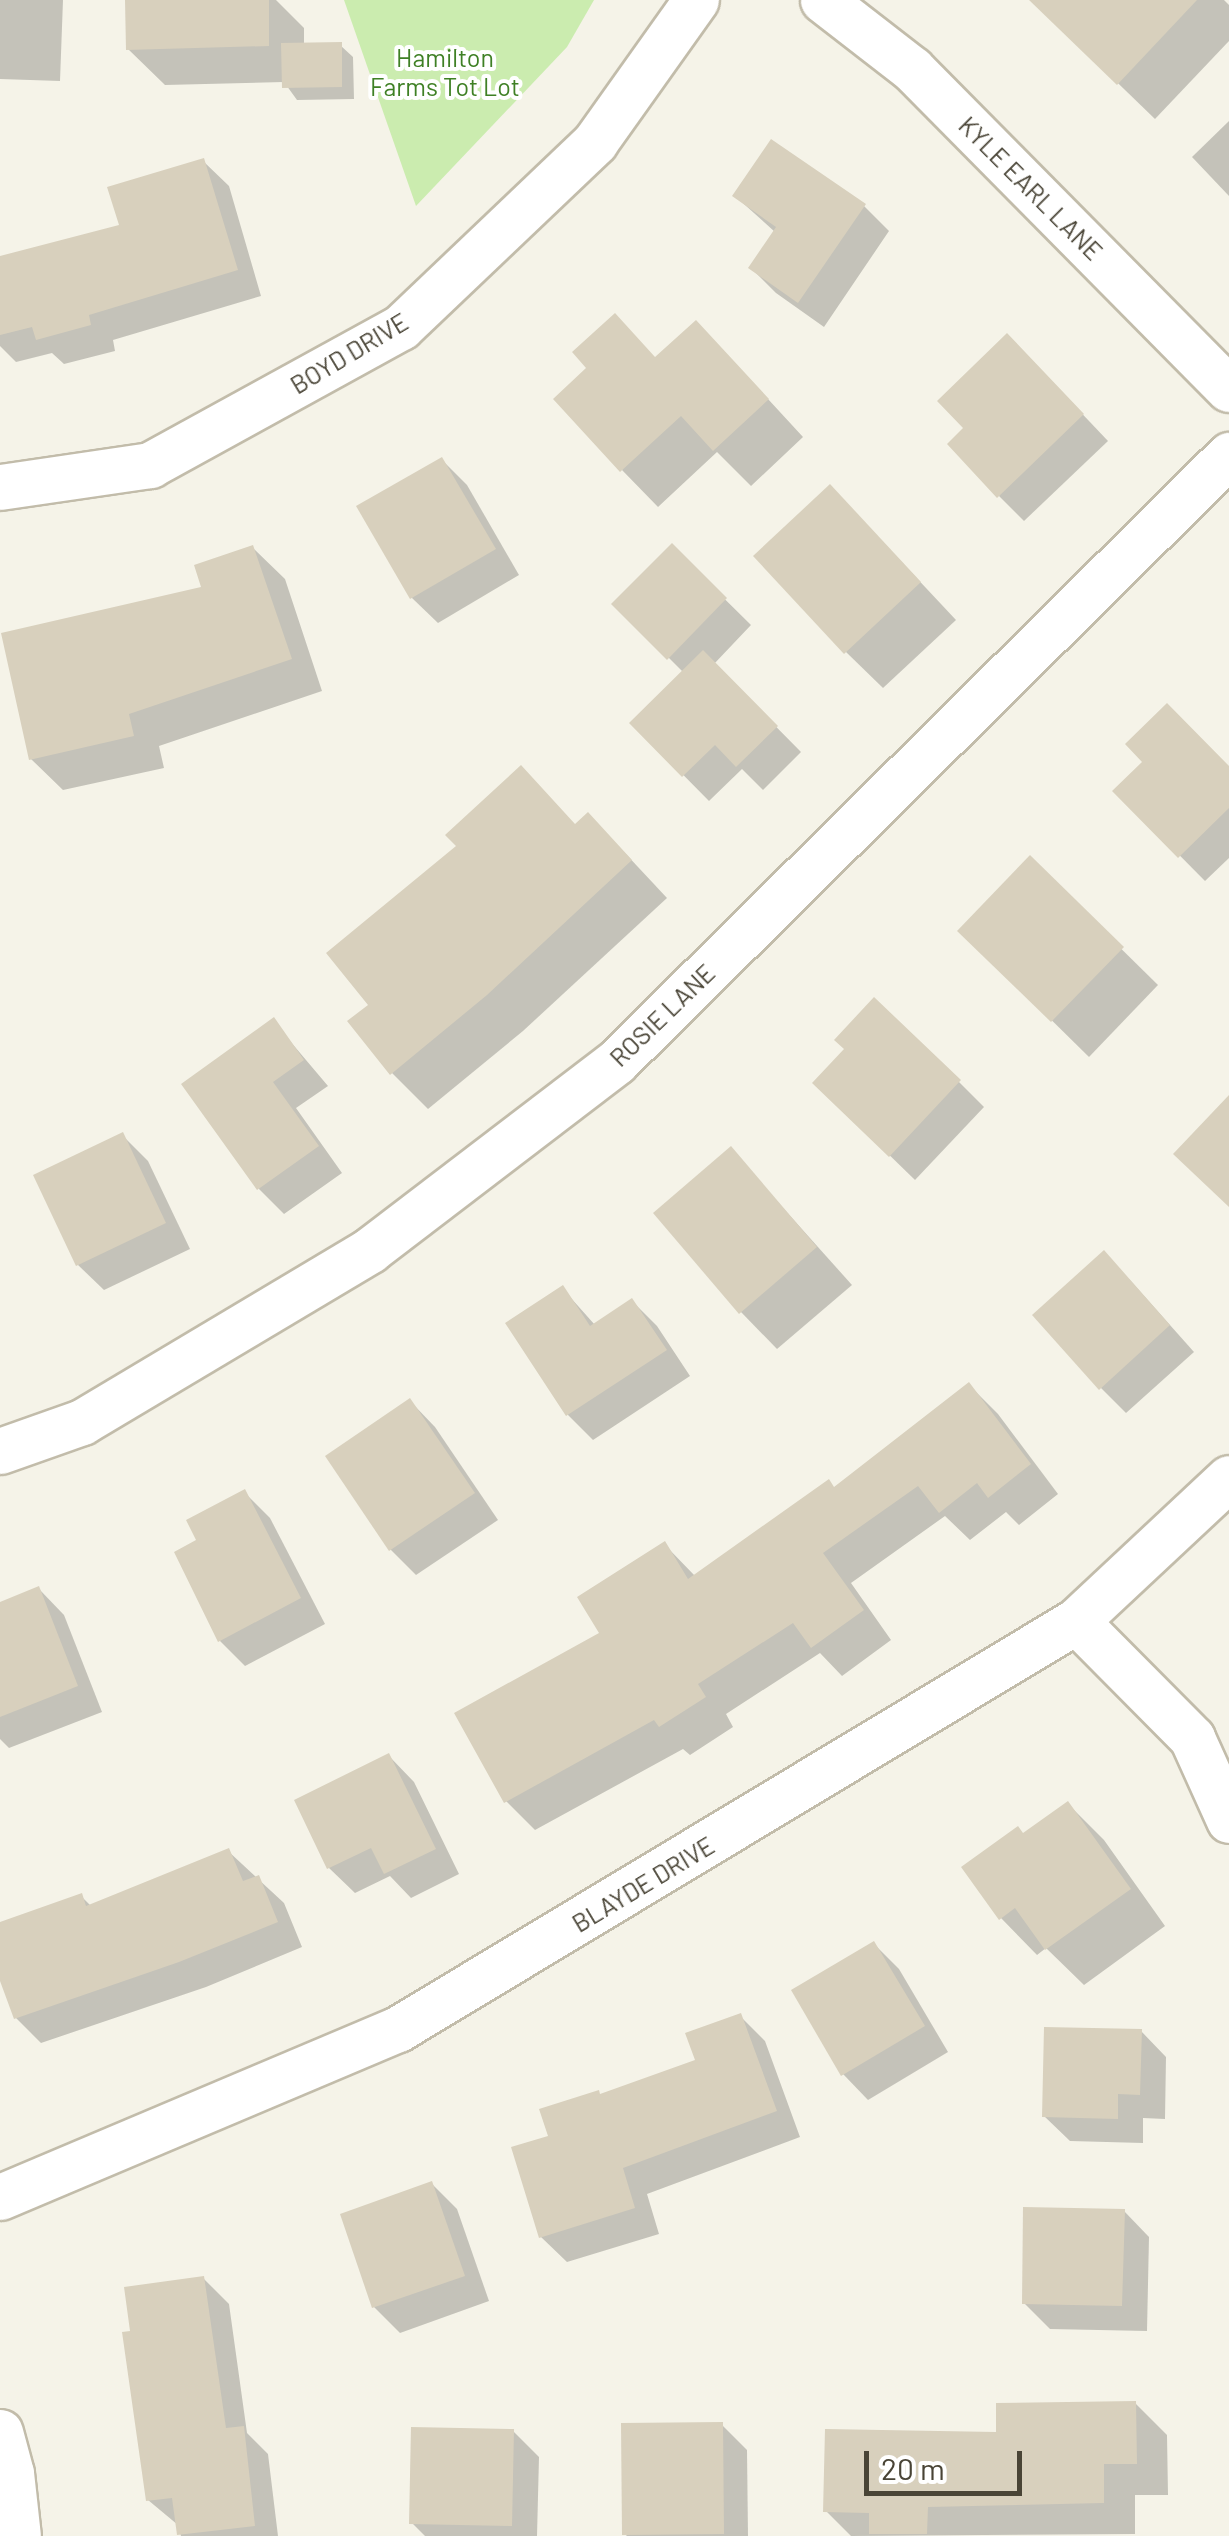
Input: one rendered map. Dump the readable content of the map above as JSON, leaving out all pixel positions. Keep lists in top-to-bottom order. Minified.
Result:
{"streets":{"street":["KYLE EARL LANE","BOYD DRIVE","ROSIE LANE","BLAYDE DRIVE"]},"parks":["Hamilton Farms Tot Lot"],"scale_bar":"20 m"}
